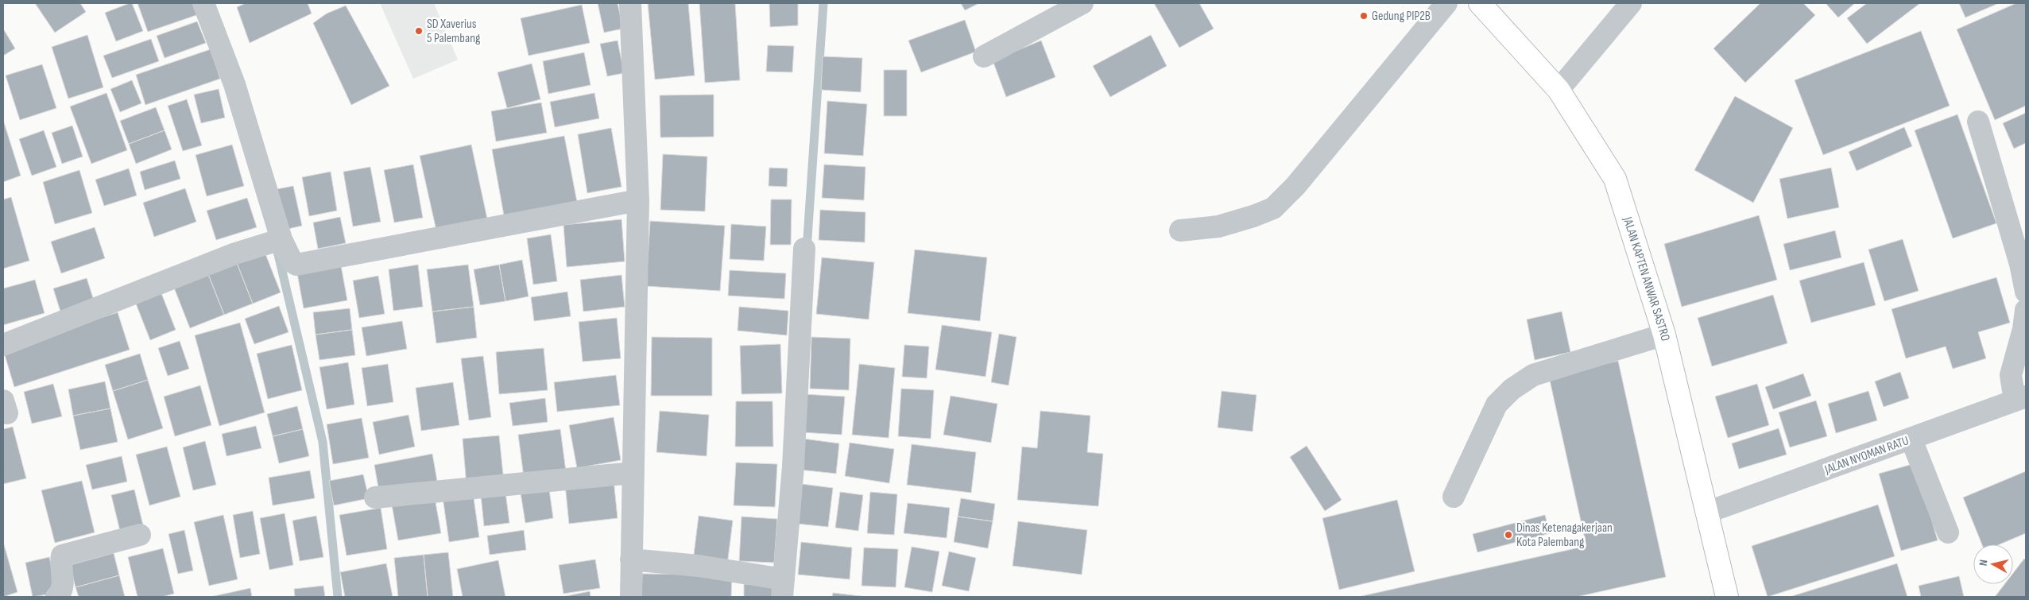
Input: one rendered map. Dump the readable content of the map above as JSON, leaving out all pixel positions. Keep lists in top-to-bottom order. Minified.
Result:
{"streets":{"street":["JALAN KAPTEN ANWAR SASTRO","JALAN NYOMAN RATU"]},"crossings":[["JALAN KAPTEN ANWAR SASTRO","JALAN NYOMAN RATU"]],"places":["Gedung PIP2B","SD Xaverius 5 Palembang","Dinas Ketenagakerjaan Kota Palembang"],"north":"left"}
